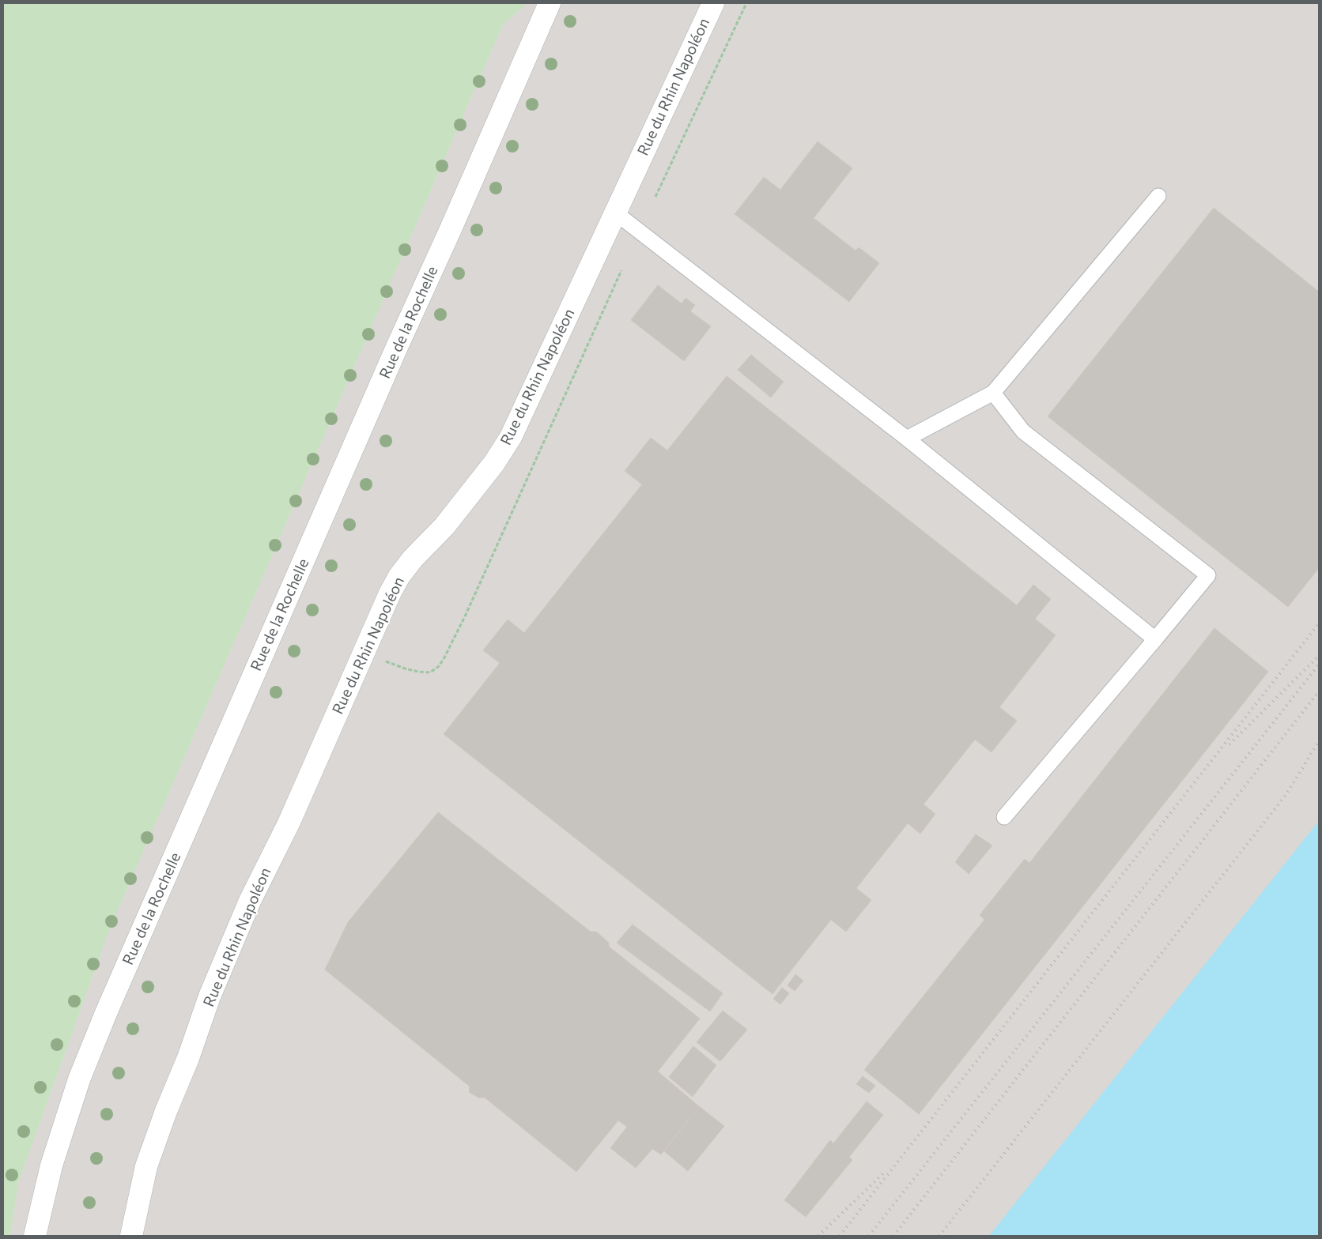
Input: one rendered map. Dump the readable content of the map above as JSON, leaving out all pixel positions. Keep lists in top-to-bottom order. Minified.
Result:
{"streets":{"street":["Rue du Rhin Napoléon","Rue de la Rochelle"]}}
